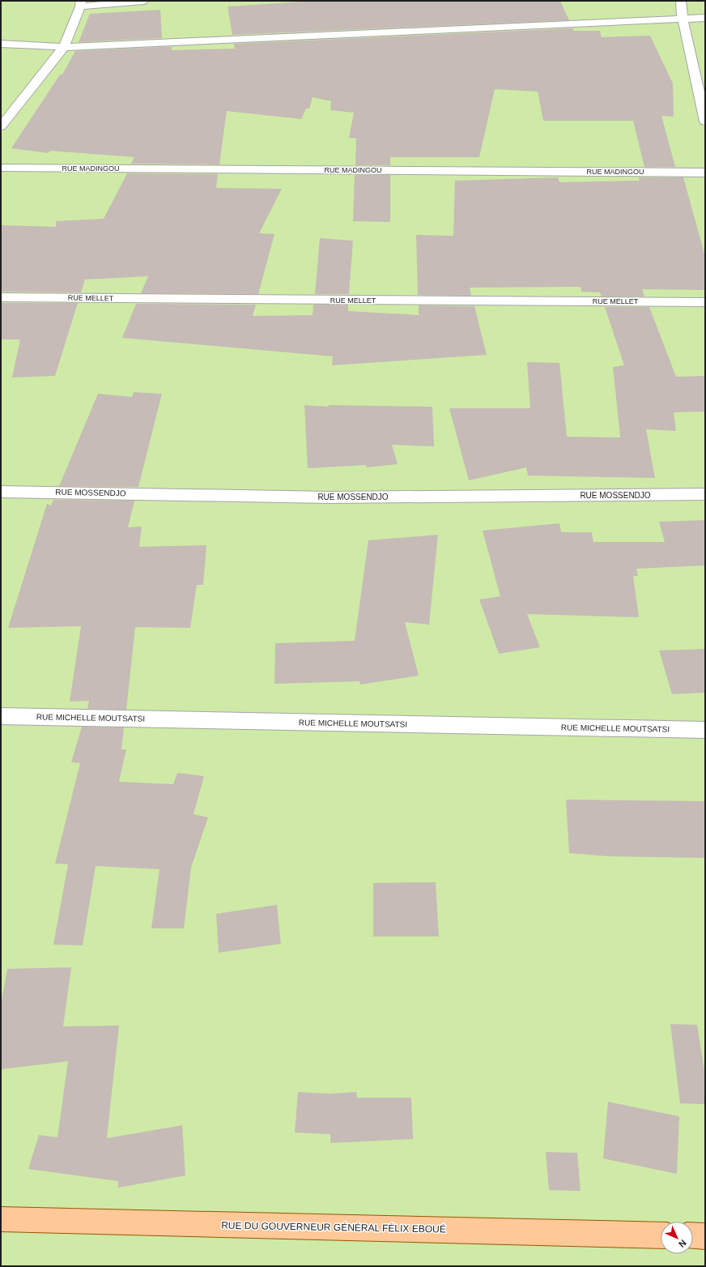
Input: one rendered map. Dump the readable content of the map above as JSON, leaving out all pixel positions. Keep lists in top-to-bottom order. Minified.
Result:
{"streets":{"main road":["RUE DU GOUVERNEUR GÉNÉRAL FÉLIX EBOUÉ"],"street":["RUE MADINGOU","RUE MELLET","RUE MOSSENDJO","RUE MICHELLE MOUTSATSI"]},"north":"bottom right"}
